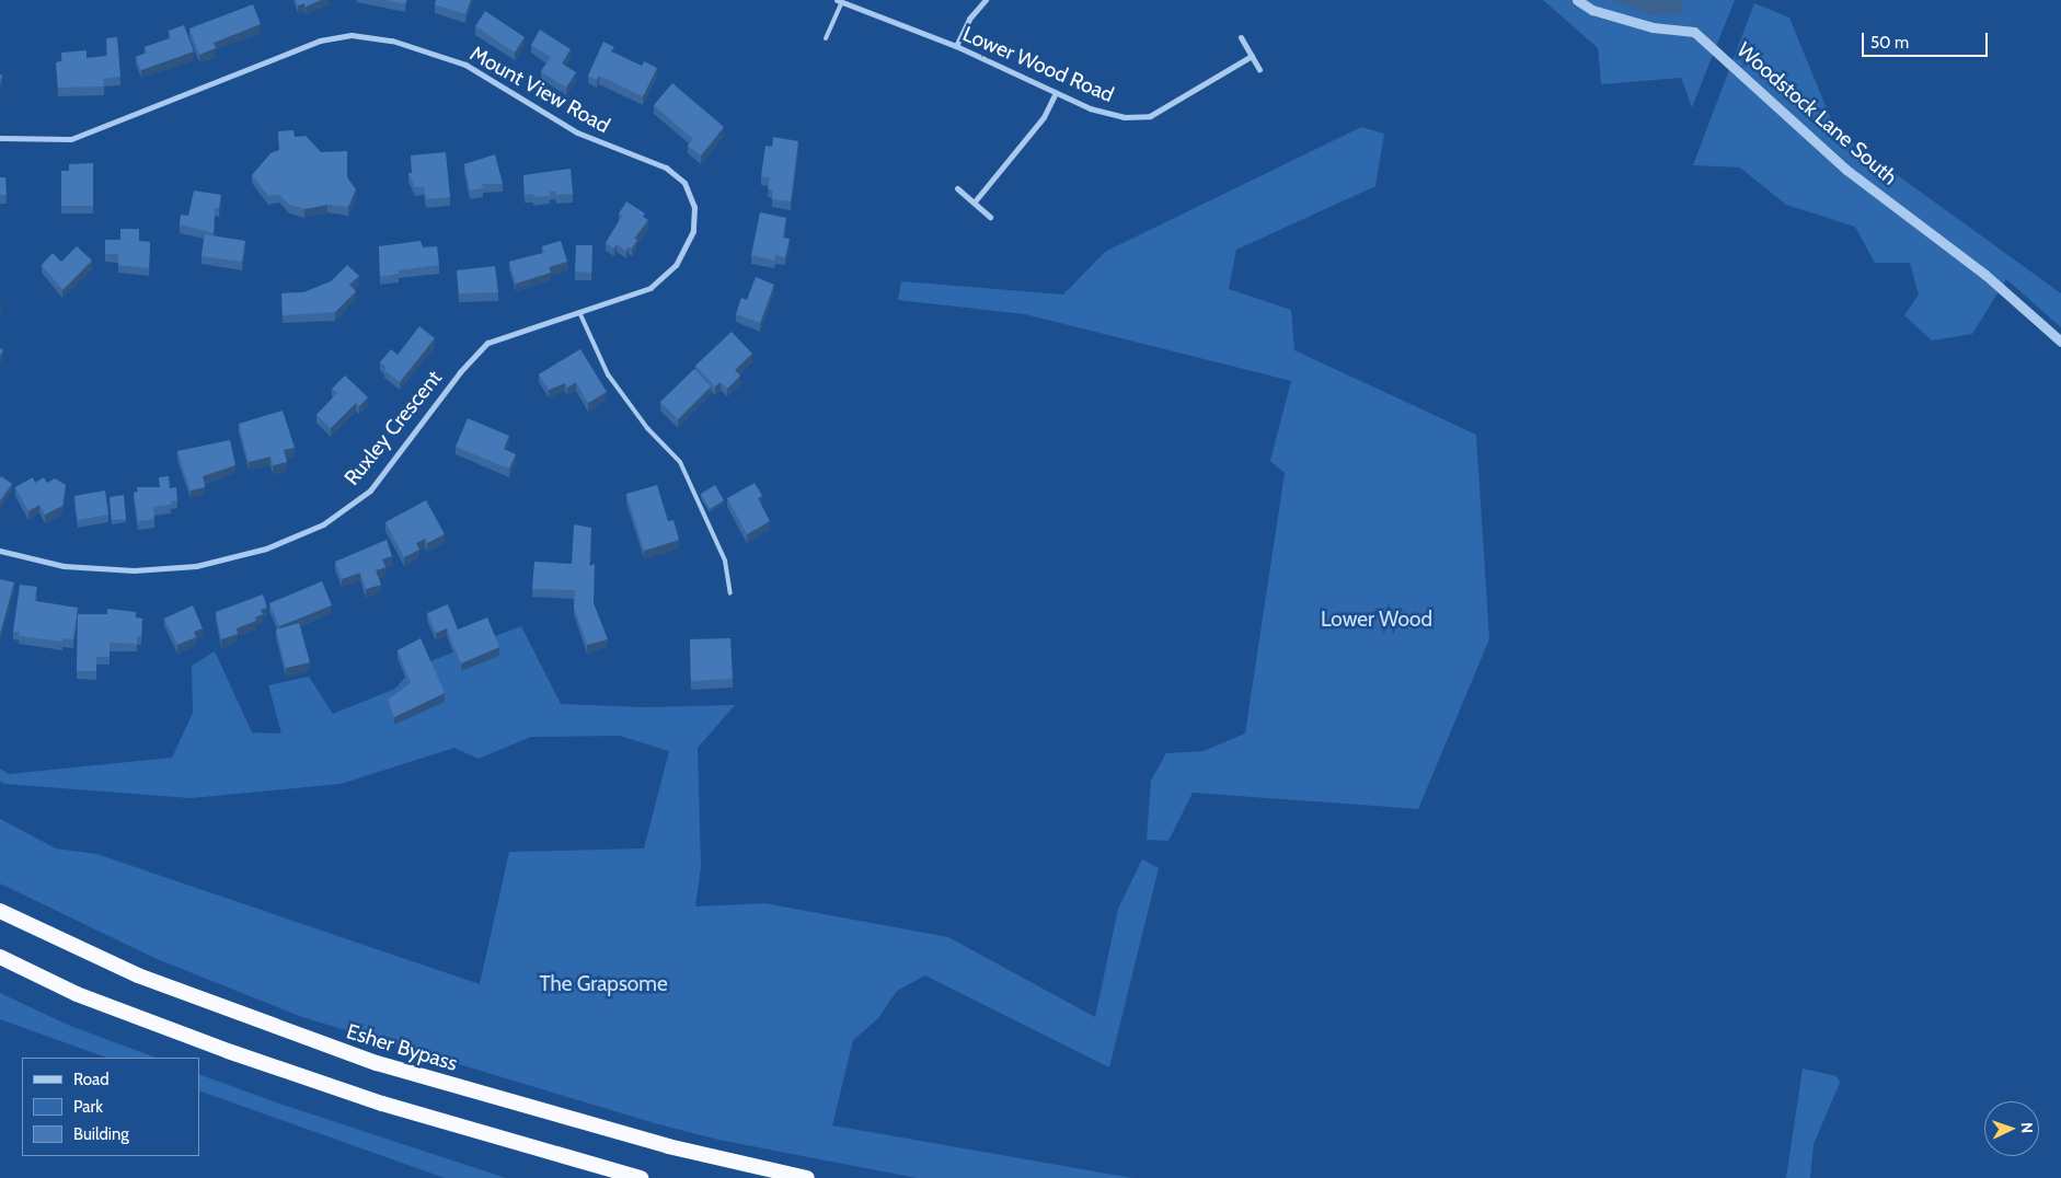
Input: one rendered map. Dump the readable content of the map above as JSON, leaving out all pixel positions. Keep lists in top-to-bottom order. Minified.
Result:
{"streets":{"highway":["Esher Bypass"],"street":["Lower Wood Road","Mount View Road","Woodstock Lane South","Ruxley Crescent"]},"crossings":[["Mount View Road","Ruxley Crescent"]],"parks":["Lower Wood","The Grapsome"],"legend":["Road","Park","Building"],"scale_bar":"50 m","north":"right"}
